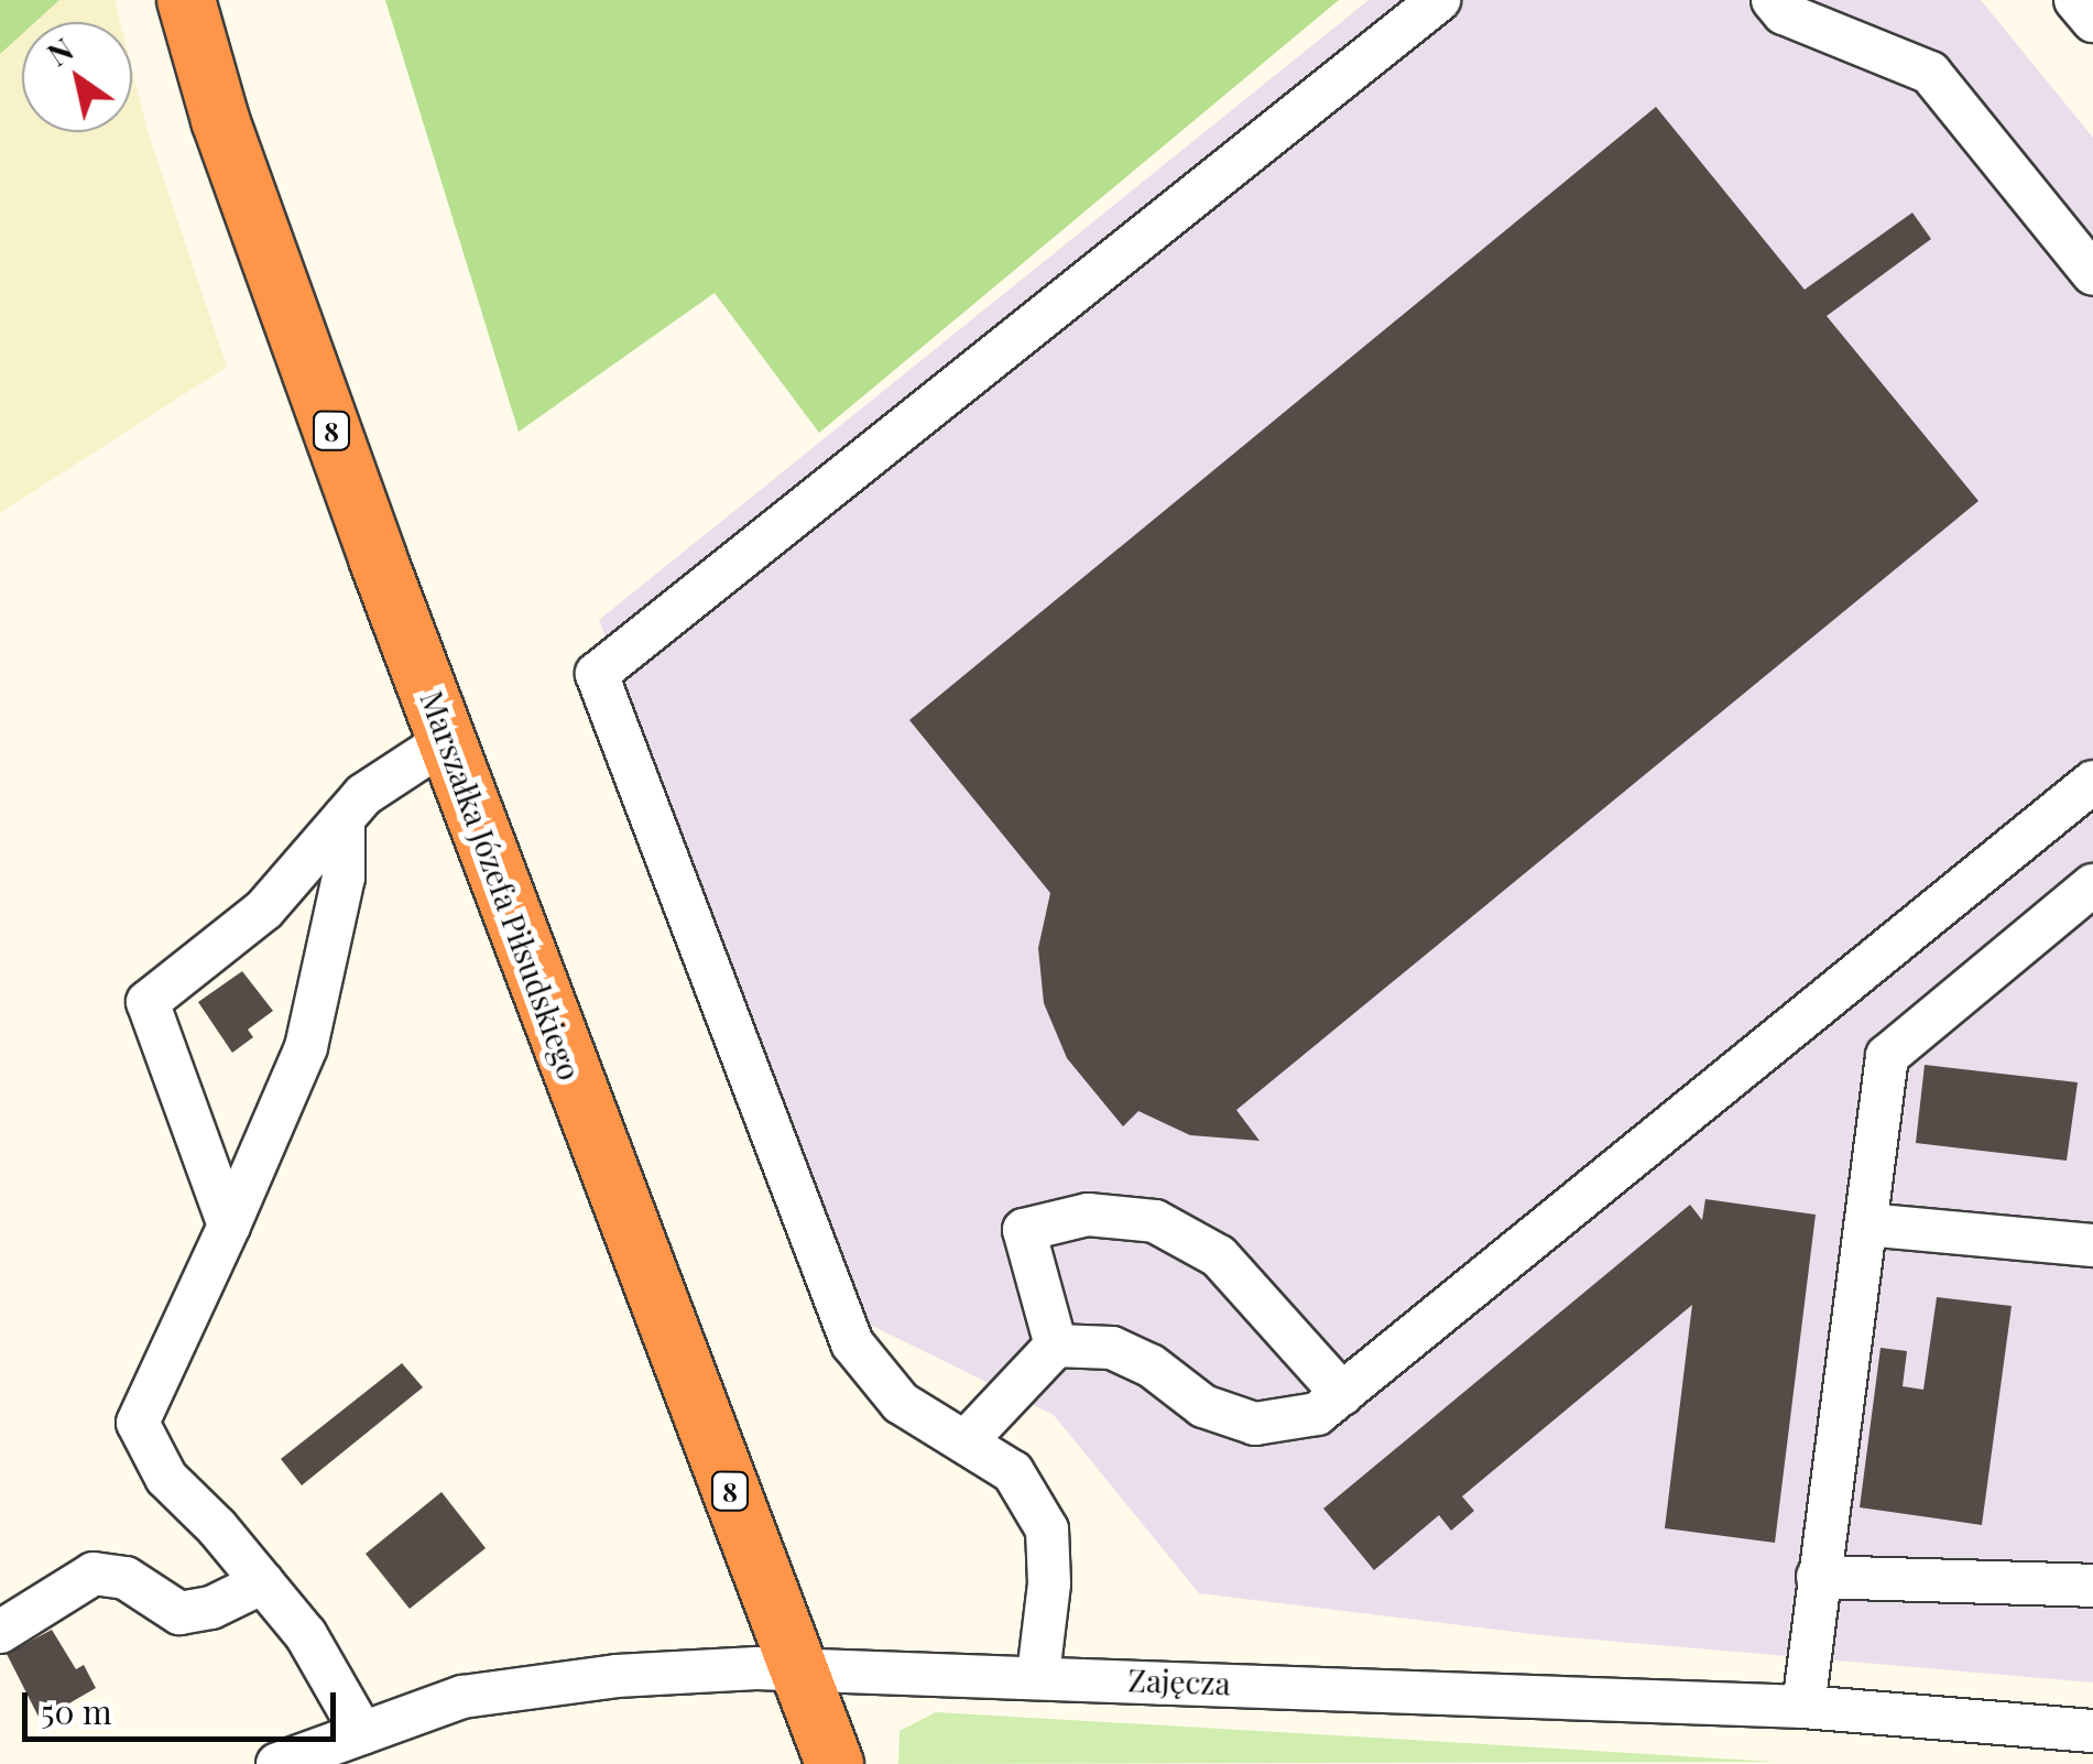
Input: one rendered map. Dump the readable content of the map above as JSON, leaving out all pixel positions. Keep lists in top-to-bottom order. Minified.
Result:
{"streets":{"highway":["8","Marszałka Józefa Piłsudskiego"],"street":["Zajęcza"]},"crossings":[["Marszałka Józefa Piłsudskiego","Zajęcza"]],"scale_bar":"50 m","north":"top left"}
